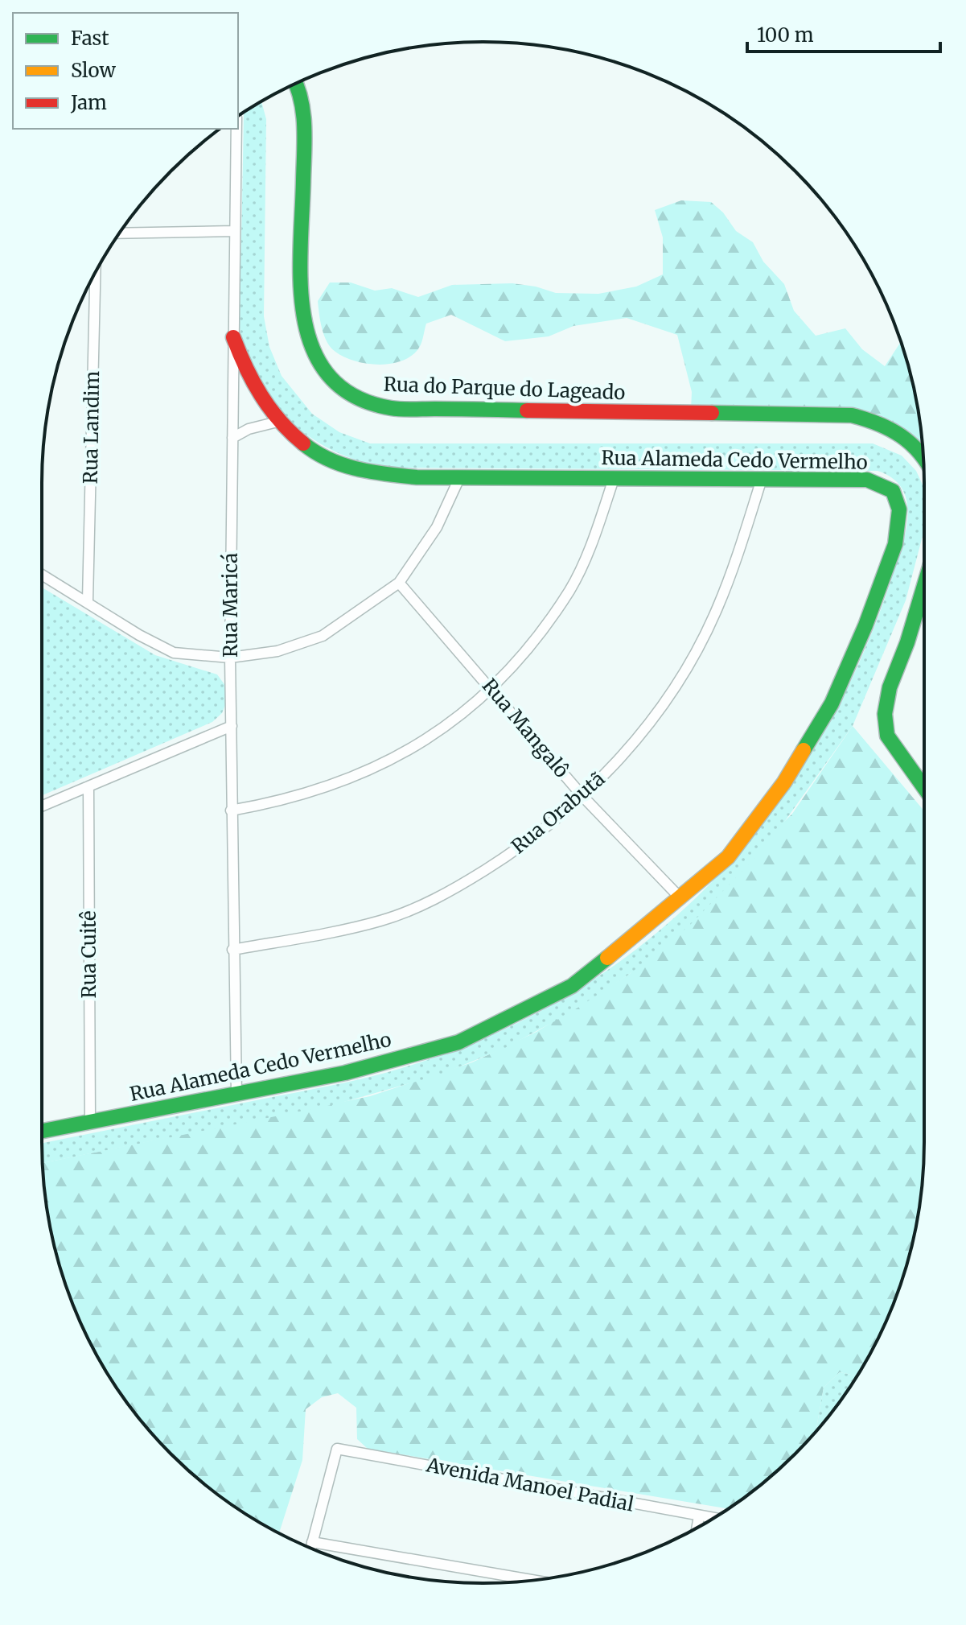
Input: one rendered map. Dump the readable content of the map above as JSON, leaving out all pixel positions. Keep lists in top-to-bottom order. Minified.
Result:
{"streets":{"street":["Rua do Parque do Lageado","Rua Landim","Rua Alameda Cedo Vermelho","Rua Maricá","Rua Mangalô","Rua Orabutã","Rua Cuitê","Avenida Manoel Padial"]},"crossings":[["Rua Alameda Cedo Vermelho","Rua Maricá"],["Rua Alameda Cedo Vermelho","Rua Mangalô"],["Rua Alameda Cedo Vermelho","Rua Orabutã"],["Rua Alameda Cedo Vermelho","Rua Cuitê"],["Rua Maricá","Rua Orabutã"],["Rua Mangalô","Rua Orabutã"]],"legend":["Fast","Slow","Jam"],"scale_bar":"100 m"}
